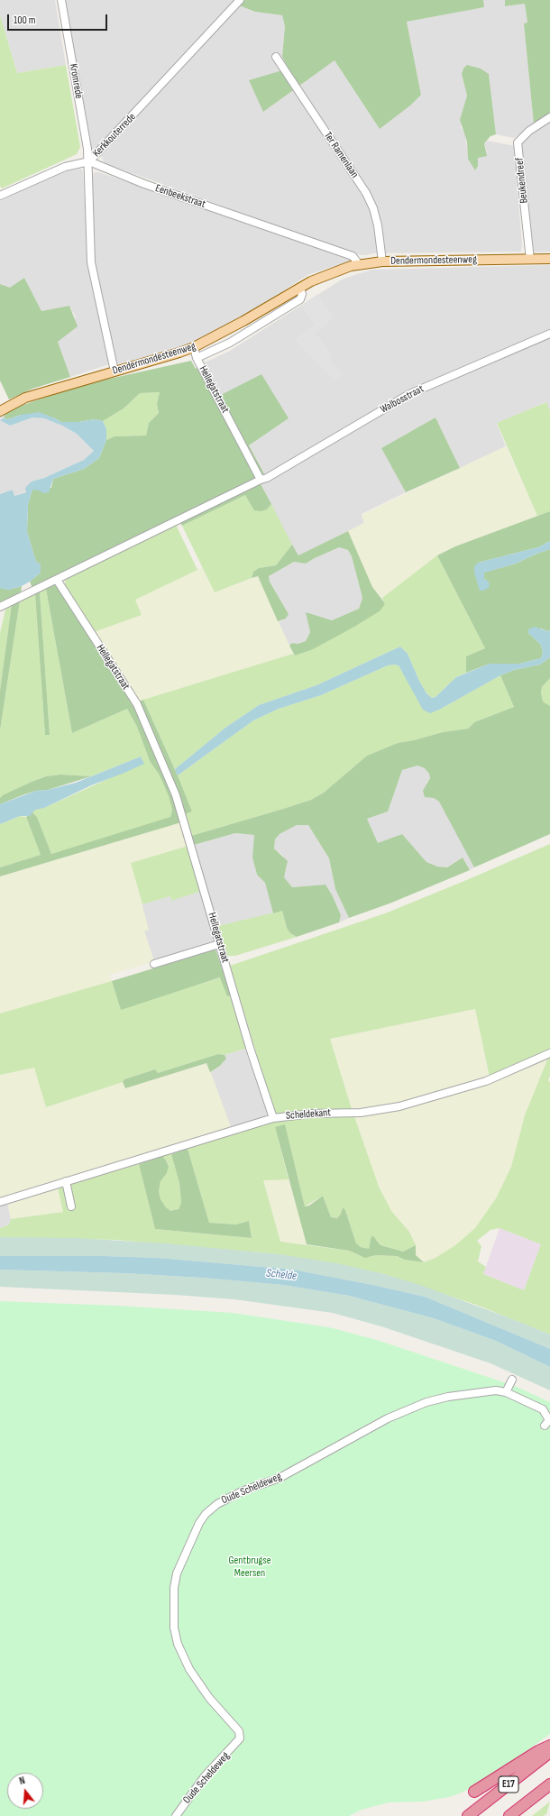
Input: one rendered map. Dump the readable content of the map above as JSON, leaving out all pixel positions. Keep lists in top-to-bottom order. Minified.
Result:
{"streets":{"highway":["E17"],"main road":["Dendermondesteenweg"],"street":["Kromrede","Kerkkouterrede","Ter Ramenlaan","Beukendreef","Eenbeekstraat","Hellegatstraat","Walbosstraat","Scheldekant","Oude Scheldeweg"]},"crossings":[["Kromrede","Kerkkouterrede"],["Kromrede","Eenbeekstraat"],["Kerkkouterrede","Eenbeekstraat"],["Kerkkouterrede","Dendermondesteenweg"],["Ter Ramenlaan","Dendermondesteenweg"],["Beukendreef","Dendermondesteenweg"],["Eenbeekstraat","Dendermondesteenweg"],["Dendermondesteenweg","Hellegatstraat"],["Hellegatstraat","Walbosstraat"],["Hellegatstraat","Scheldekant"]],"water":["Schelde"],"parks":["Gentbrugse Meersen"],"scale_bar":"100 m","north":"top"}
